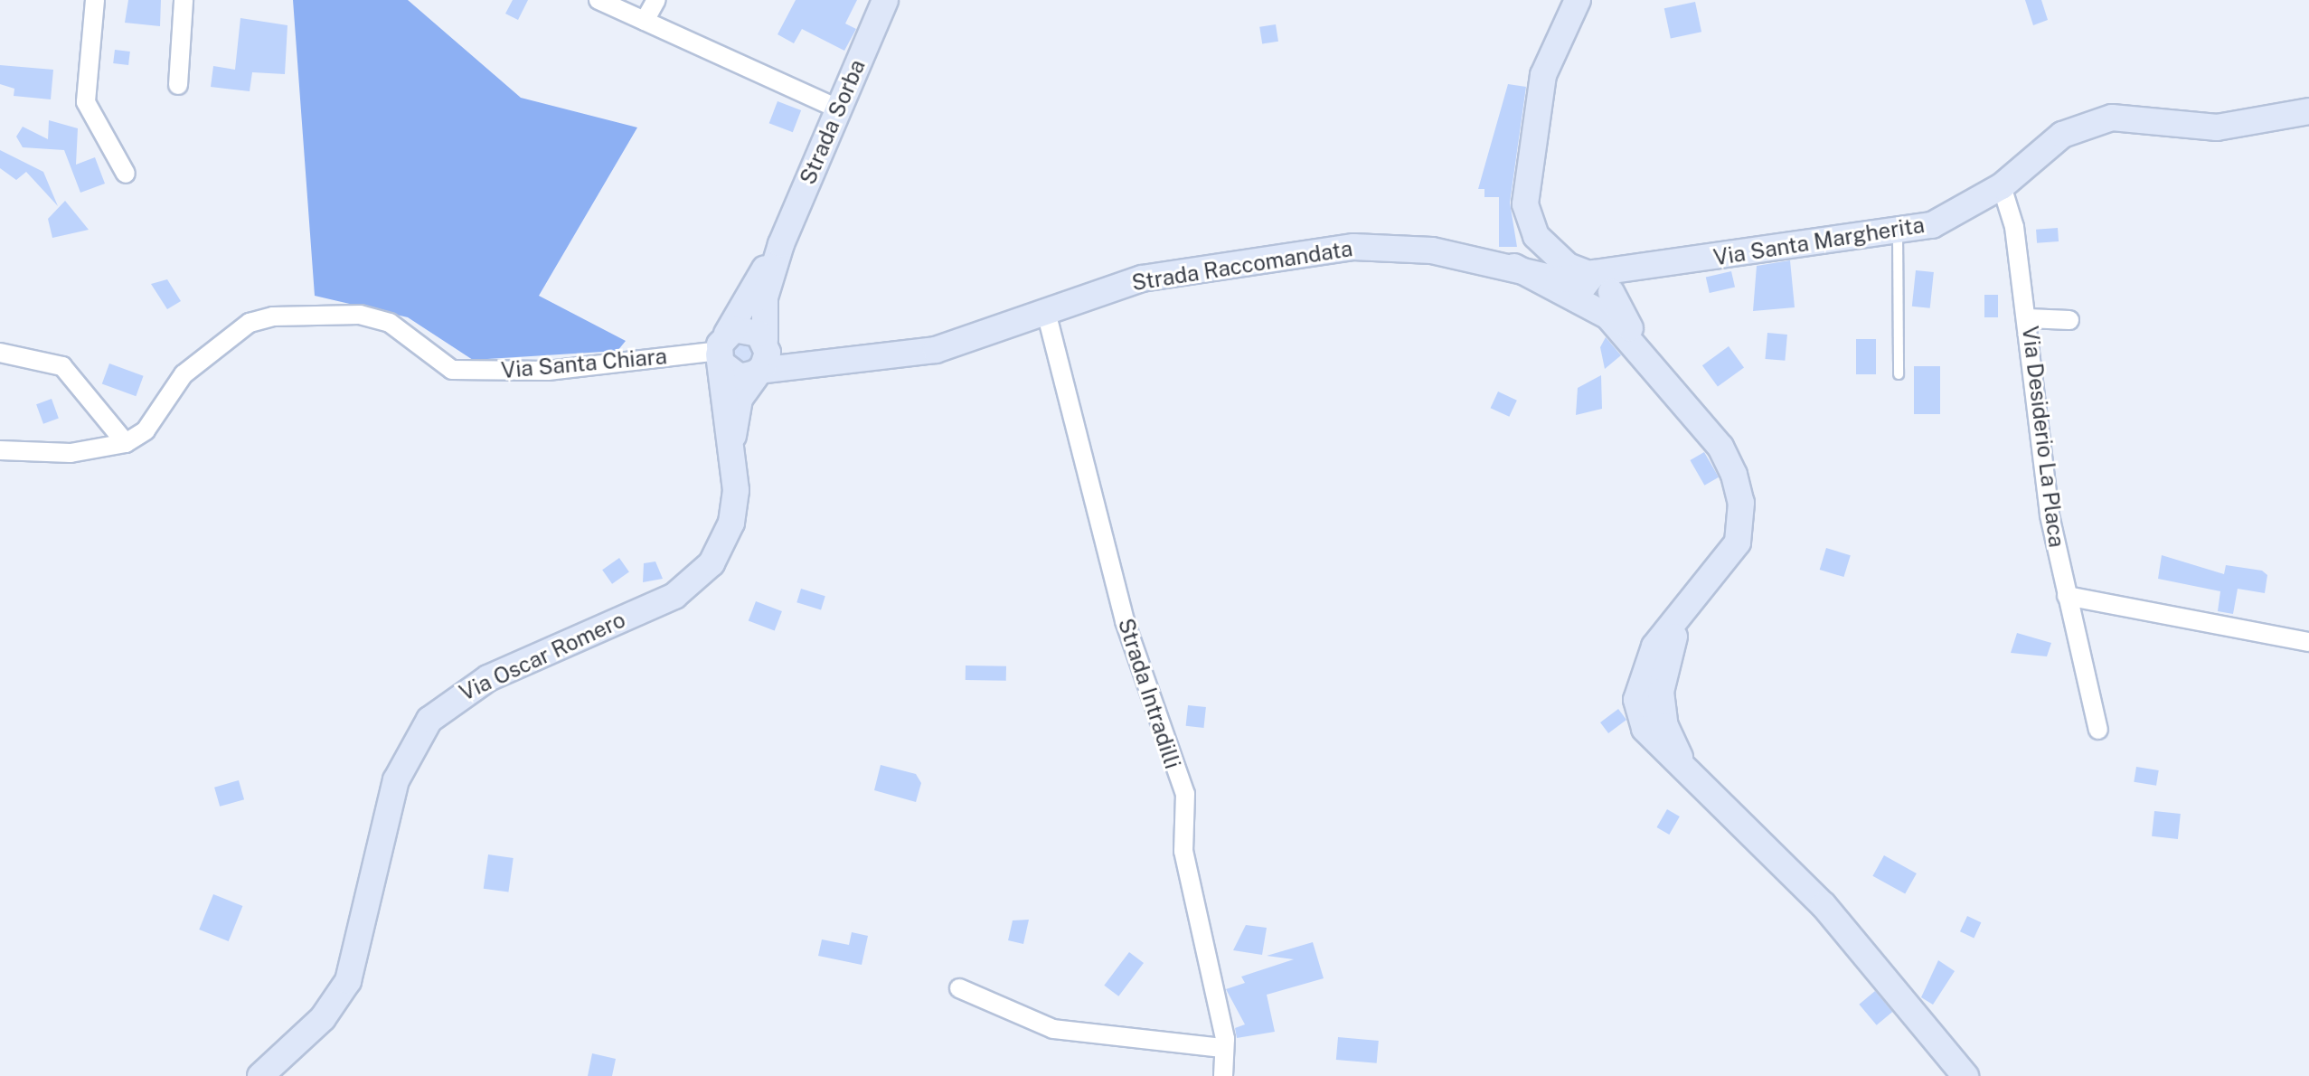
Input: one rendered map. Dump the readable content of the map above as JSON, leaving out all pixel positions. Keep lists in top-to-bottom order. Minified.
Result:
{"streets":{"street":["Strada Sorba","Via Santa Margherita","Strada Raccomandata","Via Santa Chiara","Via Desiderio La Placa","Via Oscar Romero","Strada Intradilli"]},"crossings":[["Via Santa Margherita","Strada Raccomandata"],["Via Santa Margherita","Via Desiderio La Placa"],["Strada Raccomandata","Strada Intradilli"]]}
